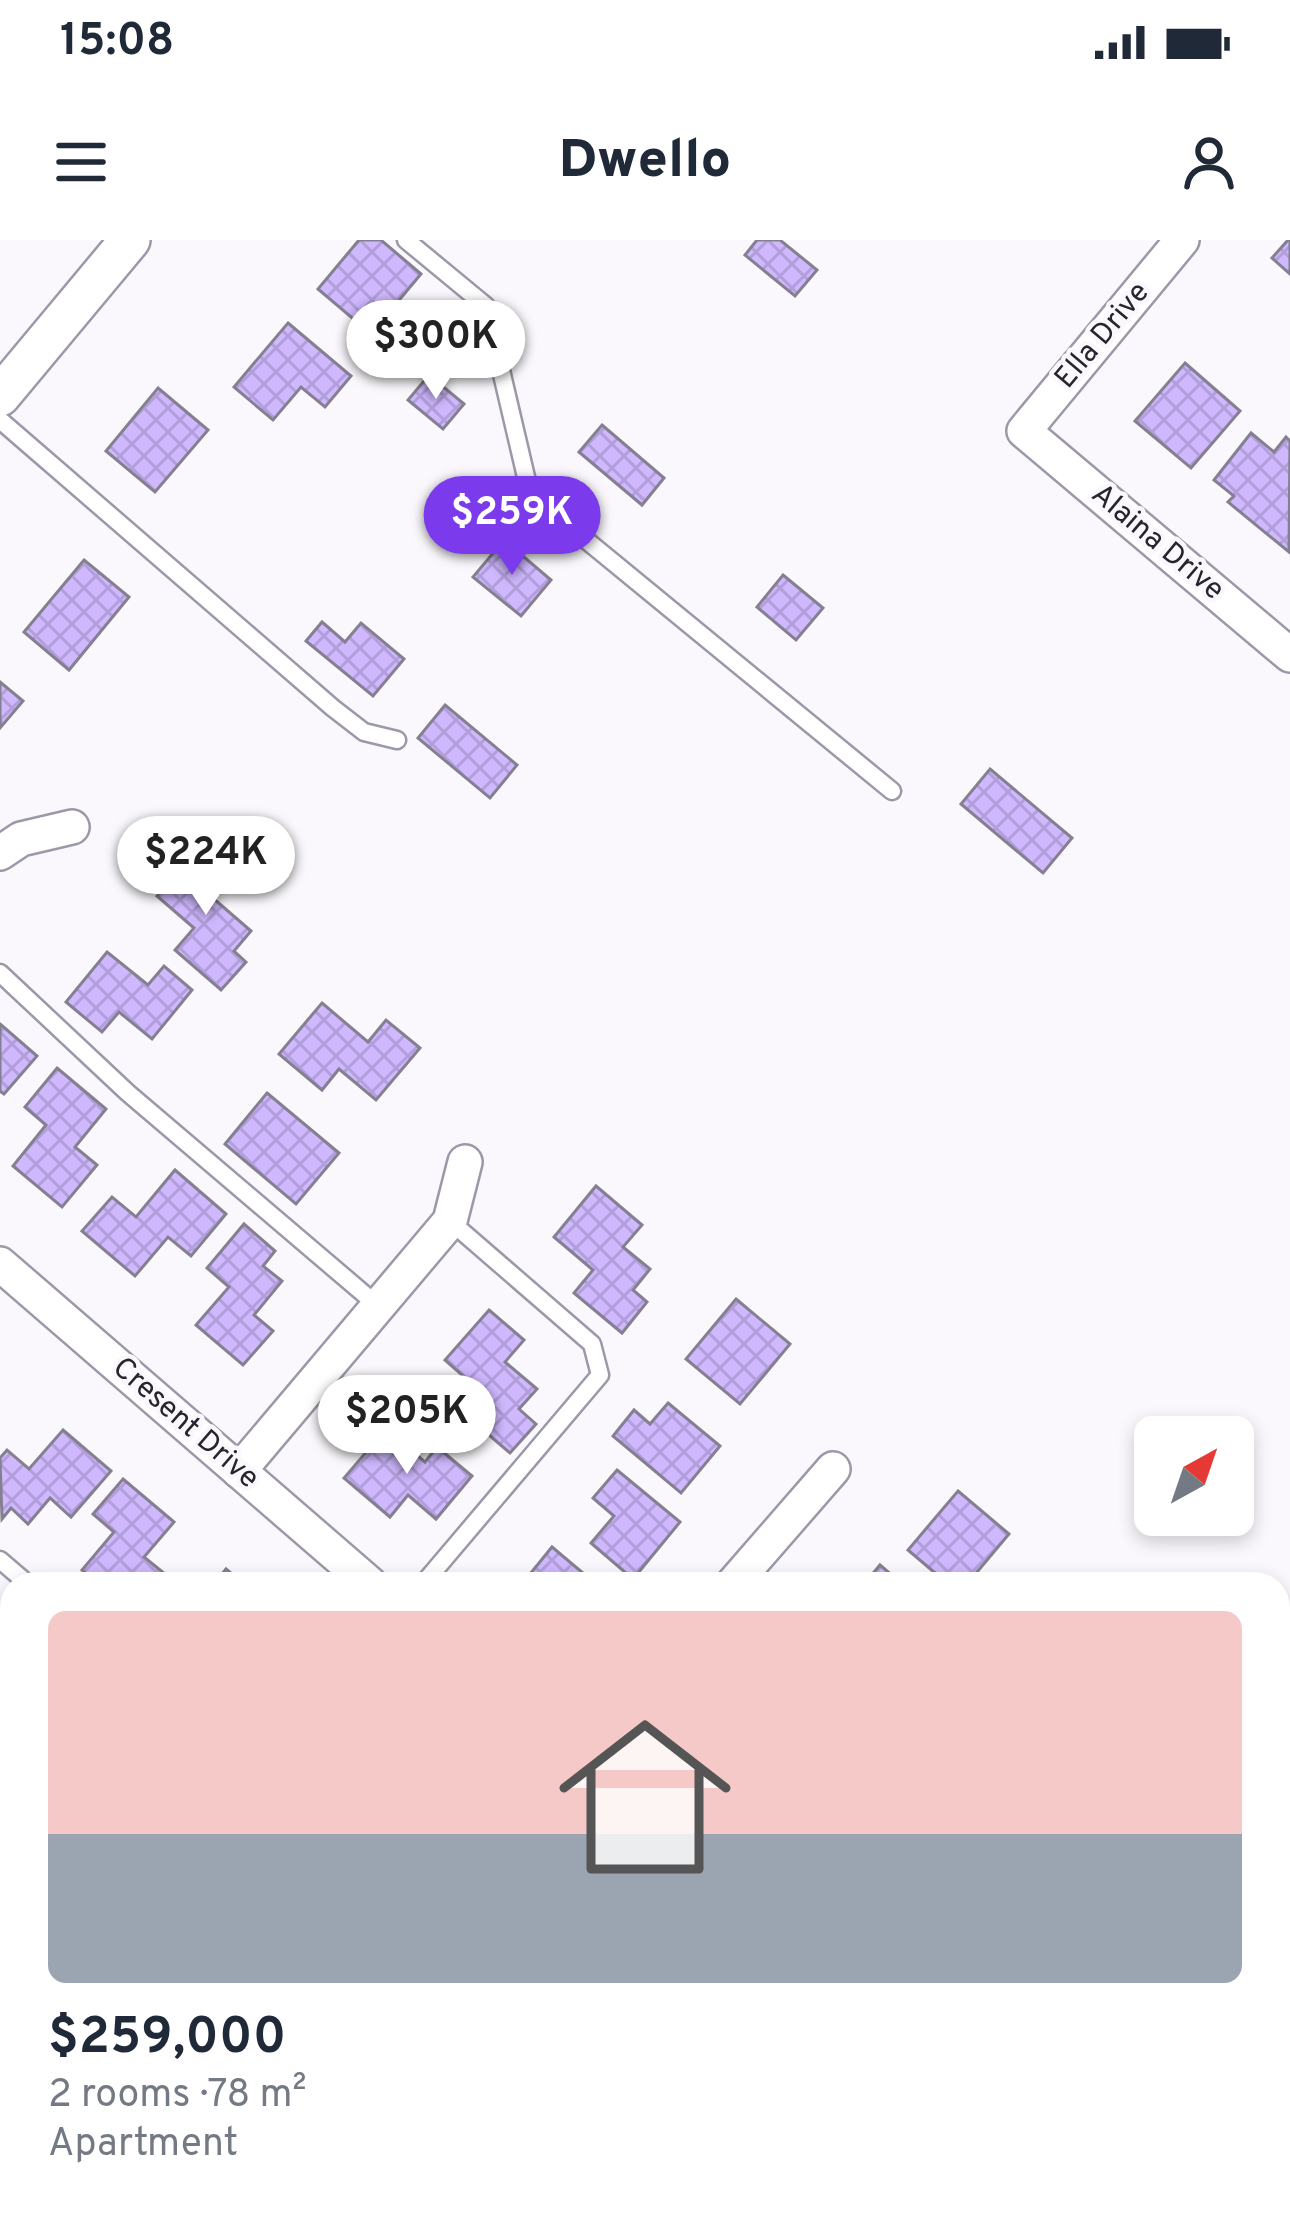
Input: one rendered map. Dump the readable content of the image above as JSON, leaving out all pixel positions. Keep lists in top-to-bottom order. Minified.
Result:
{"streets":{"street":["Ella Drive","Alaina Drive","Cresent Drive"]},"crossings":[["Ella Drive","Alaina Drive"]],"north":"top right","page":{"status":"15:08","header":"Dwello","price":["$300K","$259K","$224K","$205K"],"list":[{"name":"$259,000","note":"2 rooms · 78 m² · Apartment"}]}}
